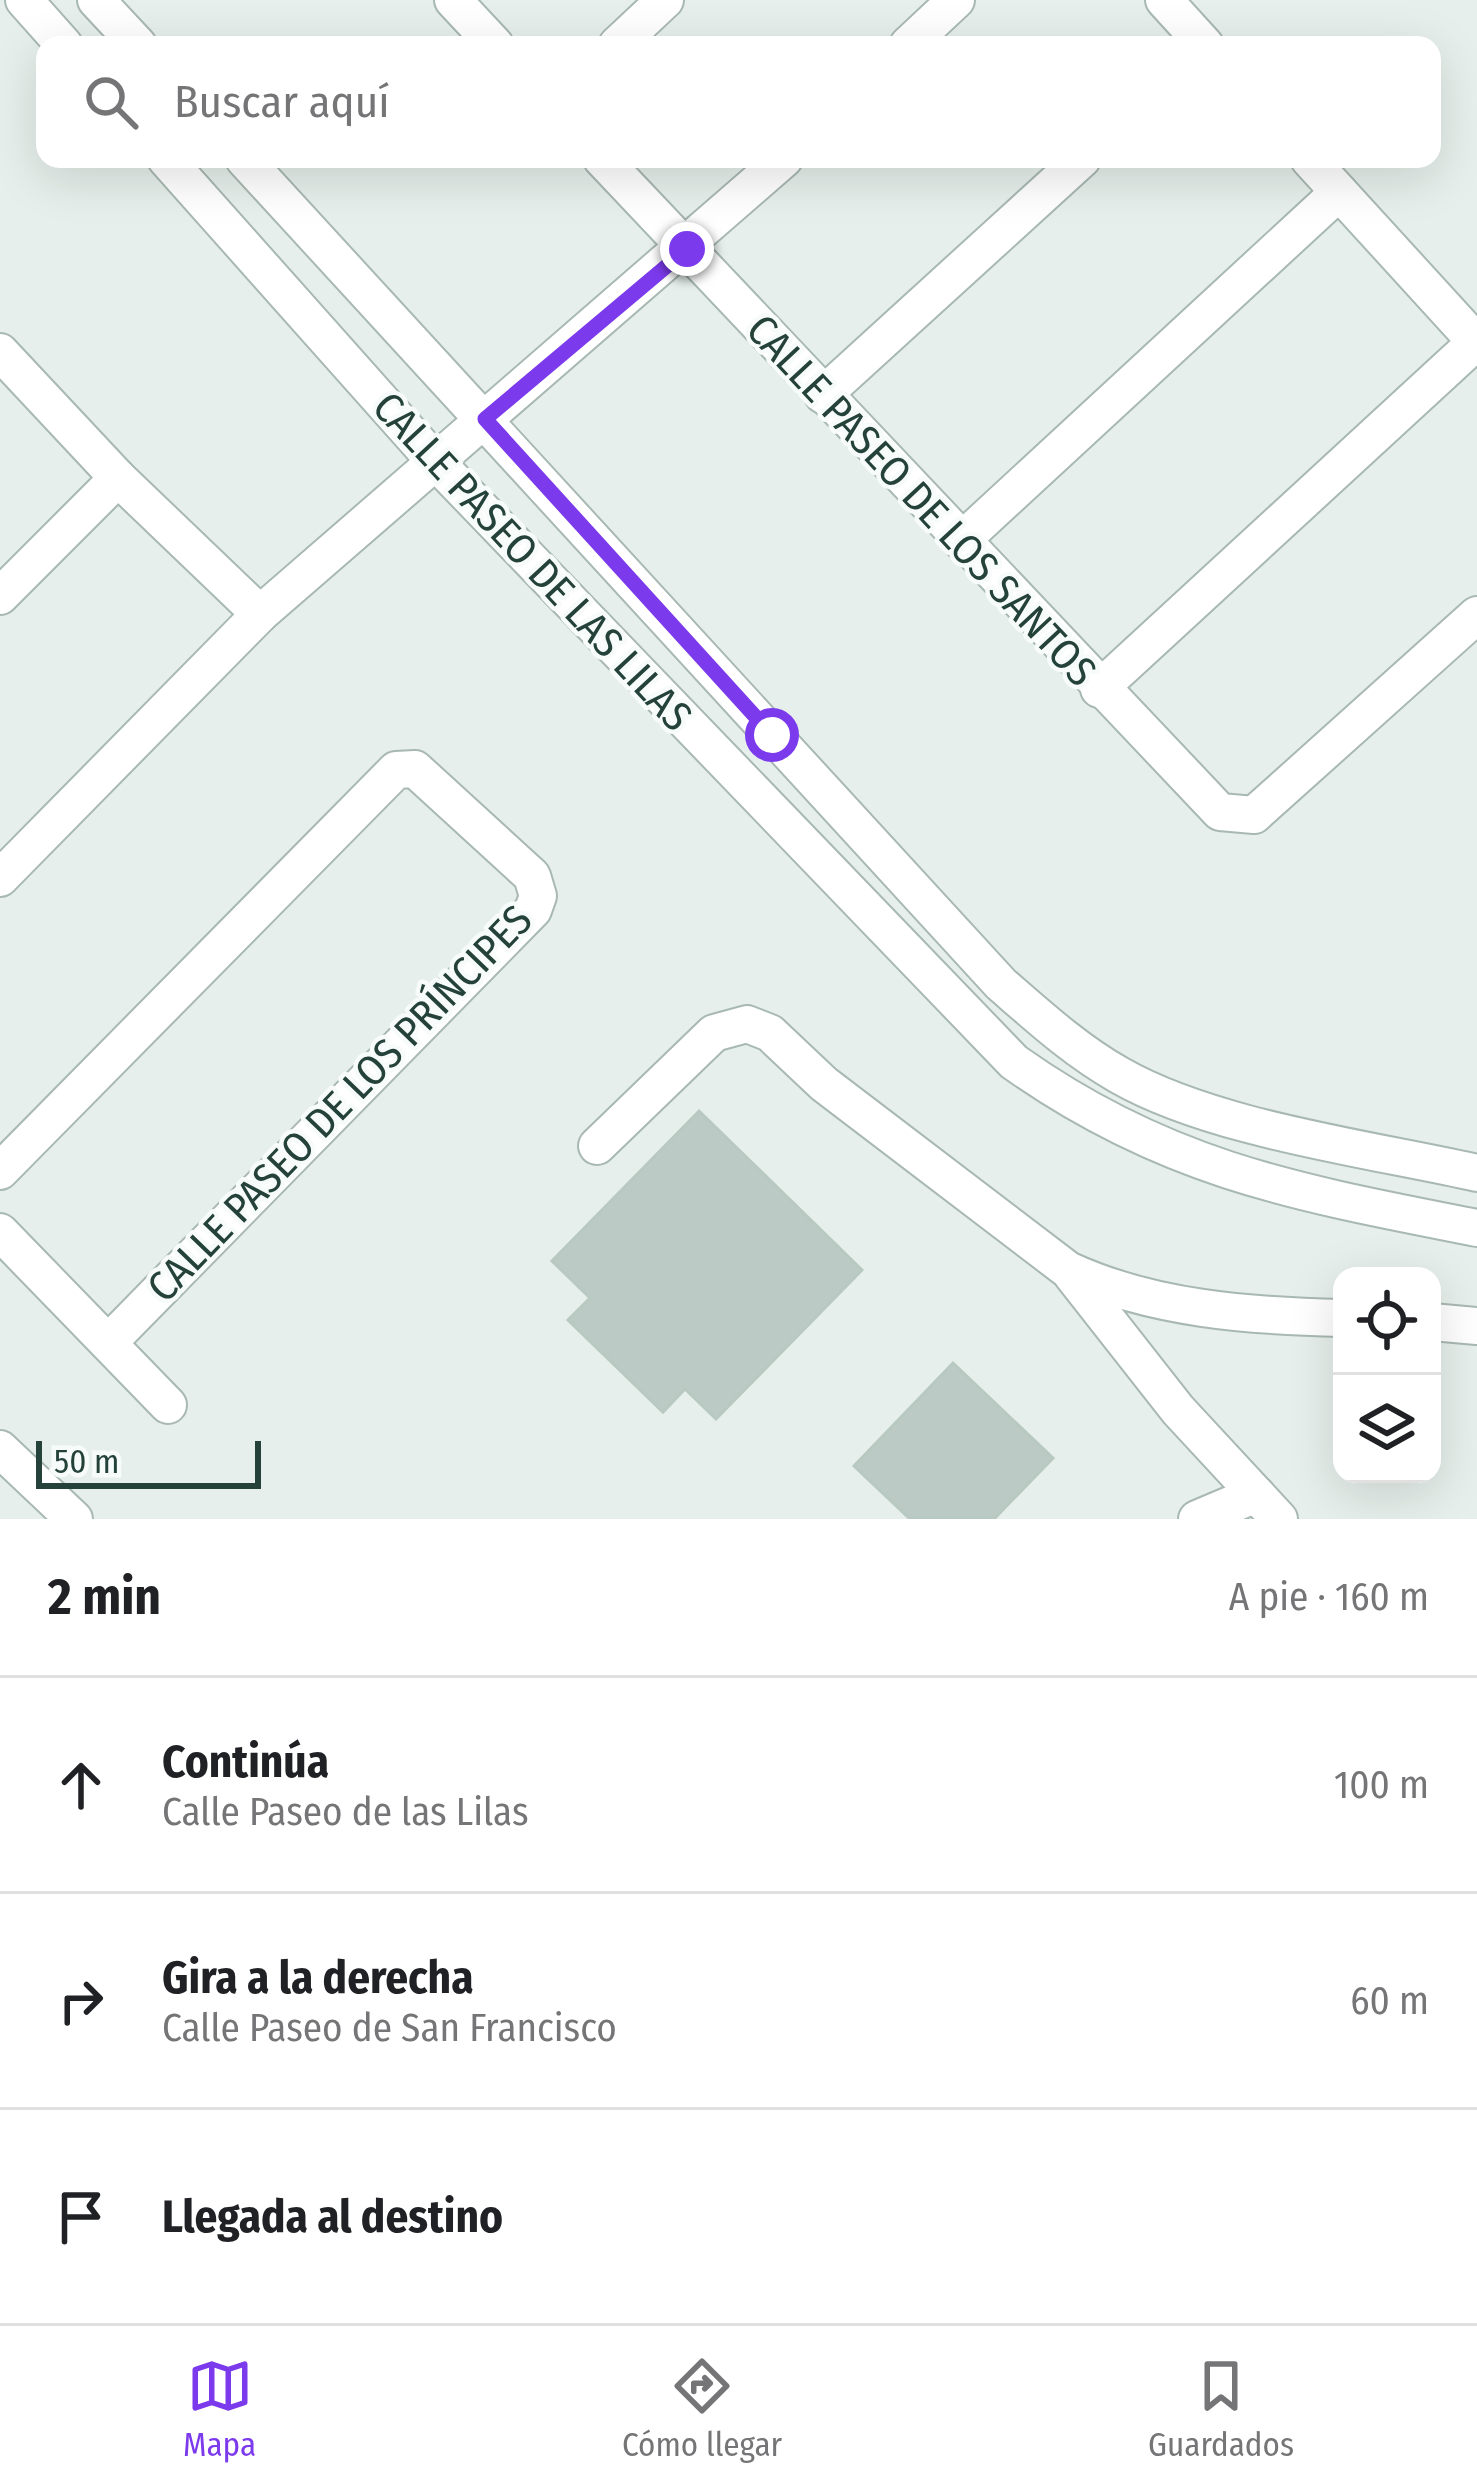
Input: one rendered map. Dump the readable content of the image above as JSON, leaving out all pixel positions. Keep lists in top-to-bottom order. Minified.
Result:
{"streets":{"street":["CALLE PASEO DE LOS SANTOS","CALLE PASEO DE LAS LILAS","CALLE PASEO DE LOS PRÍNCIPES"]},"scale_bar":"50 m","page":{"search":"Buscar aquí","scale":"50 m","heading":["2 min","A pie · 160 m"],"list":[["Continúa","Calle Paseo de las Lilas","100 m"],["Gira a la derecha","Calle Paseo de San Francisco","60 m"],"Llegada al destino"],"nav":["Mapa","Cómo llegar","Guardados"]}}
